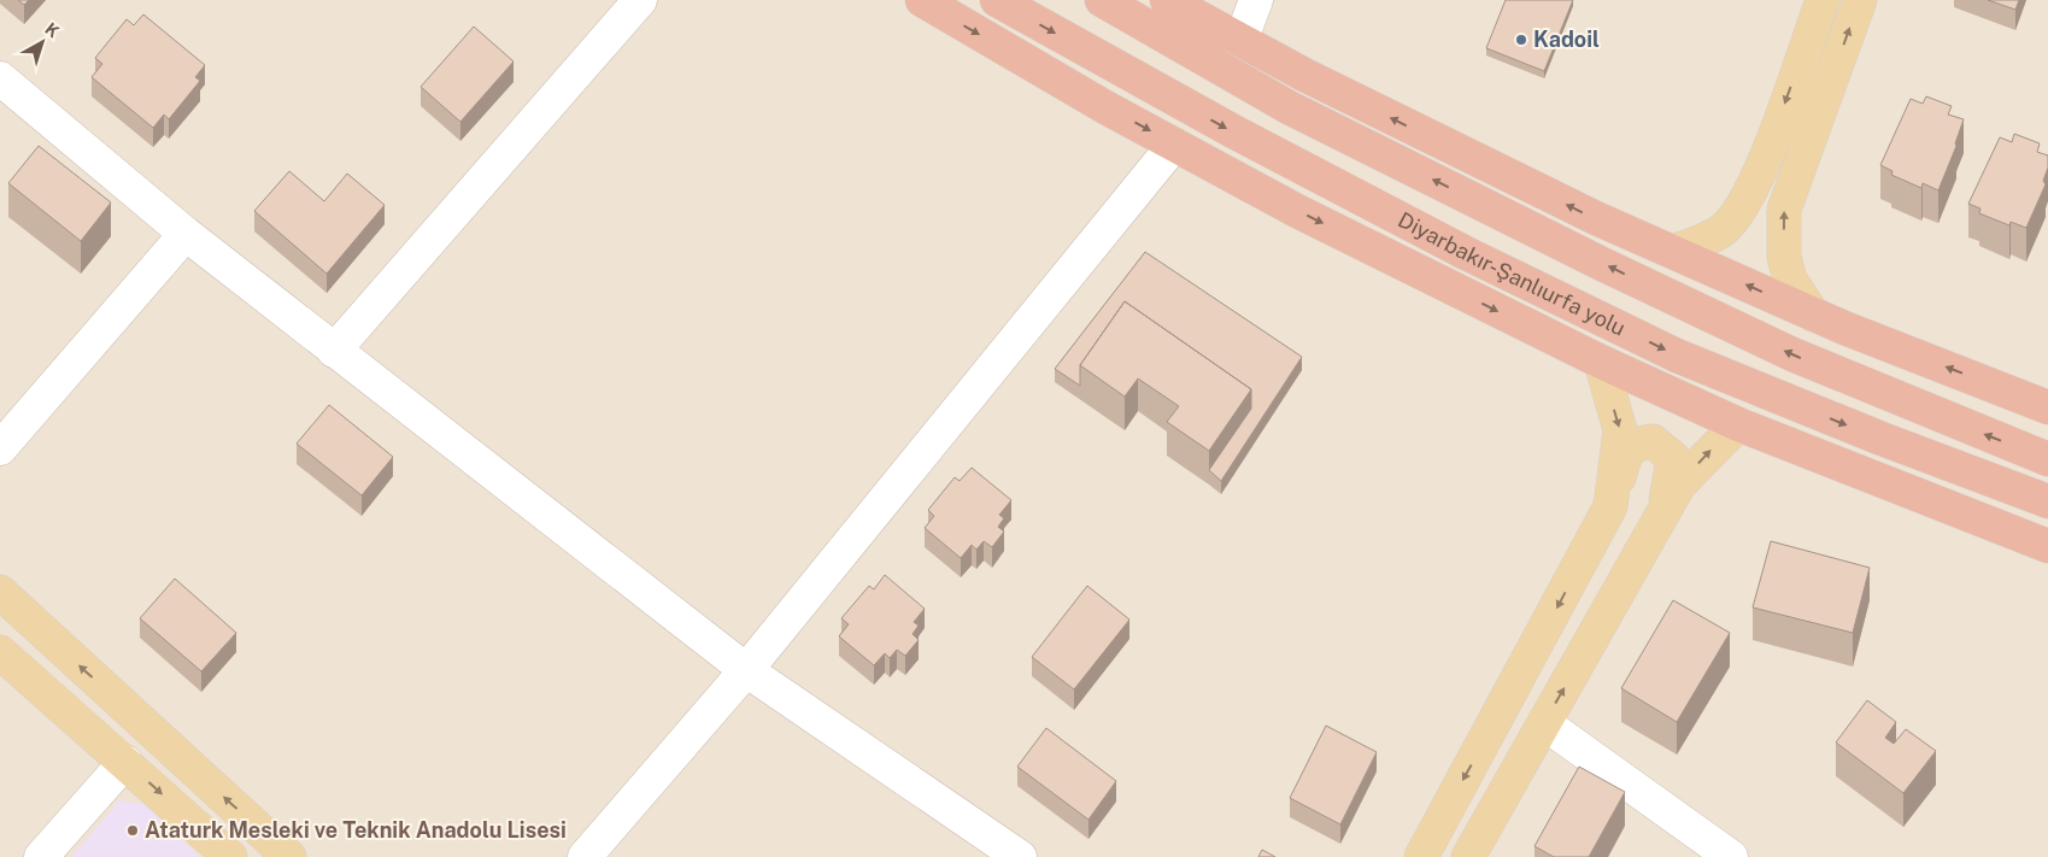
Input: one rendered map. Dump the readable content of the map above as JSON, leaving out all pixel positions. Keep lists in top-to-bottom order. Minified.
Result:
{"streets":{"highway":["Diyarbakır-Şanlıurfa yolu"]},"places":["Kadoil","Ataturk Mesleki ve Teknik Anadolu Lisesi"],"north":"top right"}
